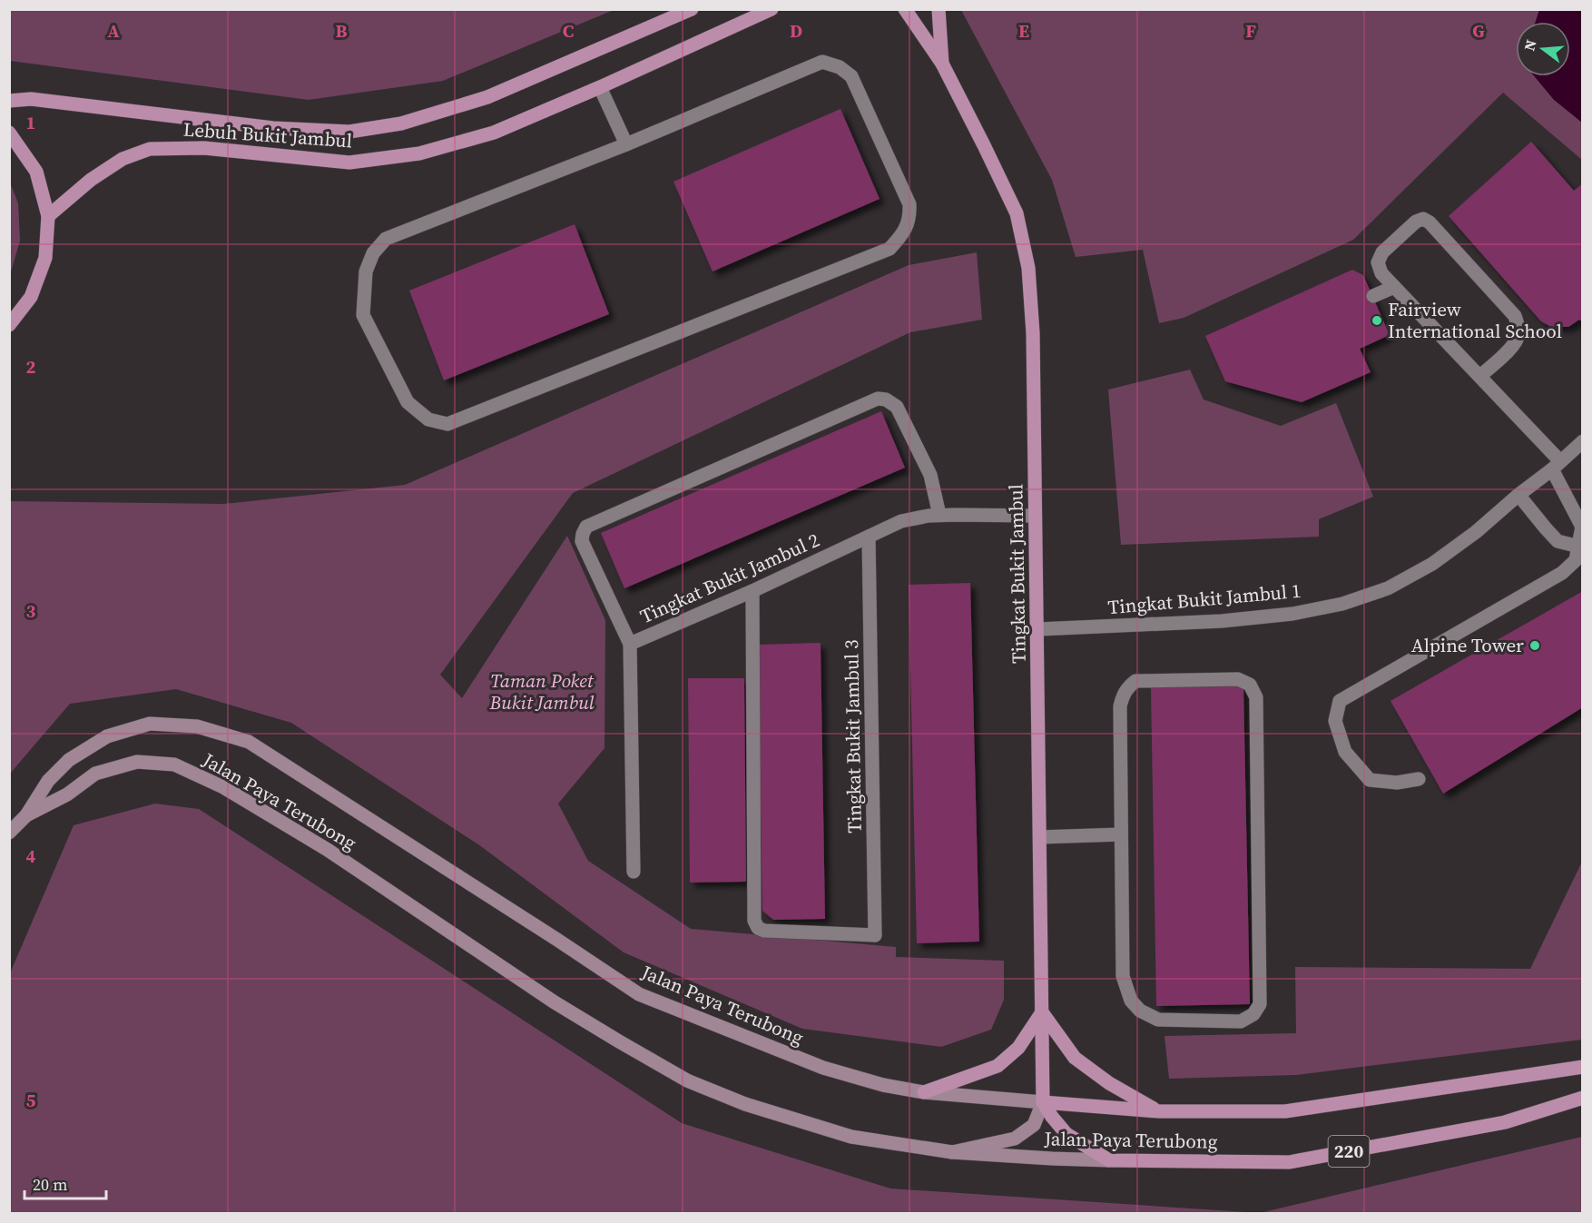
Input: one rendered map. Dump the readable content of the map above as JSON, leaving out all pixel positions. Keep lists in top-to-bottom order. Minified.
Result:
{"streets":{"main road":["Lebuh Bukit Jambul","Tingkat Bukit Jambul","Jalan Paya Terubong","220"],"street":["Tingkat Bukit Jambul 2","Tingkat Bukit Jambul 1","Tingkat Bukit Jambul 3"]},"crossings":[["Tingkat Bukit Jambul","Tingkat Bukit Jambul 2"],["Tingkat Bukit Jambul","Tingkat Bukit Jambul 1"],["Tingkat Bukit Jambul","Jalan Paya Terubong"],["Tingkat Bukit Jambul 2","Tingkat Bukit Jambul 3"],["Jalan Paya Terubong","220"]],"parks":["Taman Poket Bukit Jambul"],"places":["Fairview International School","Alpine Tower"],"scale_bar":"20 m","north":"left","grid":{"columns":["A","B","C","D","E","F","G"],"rows":["1","2","3","4","5"]}}
